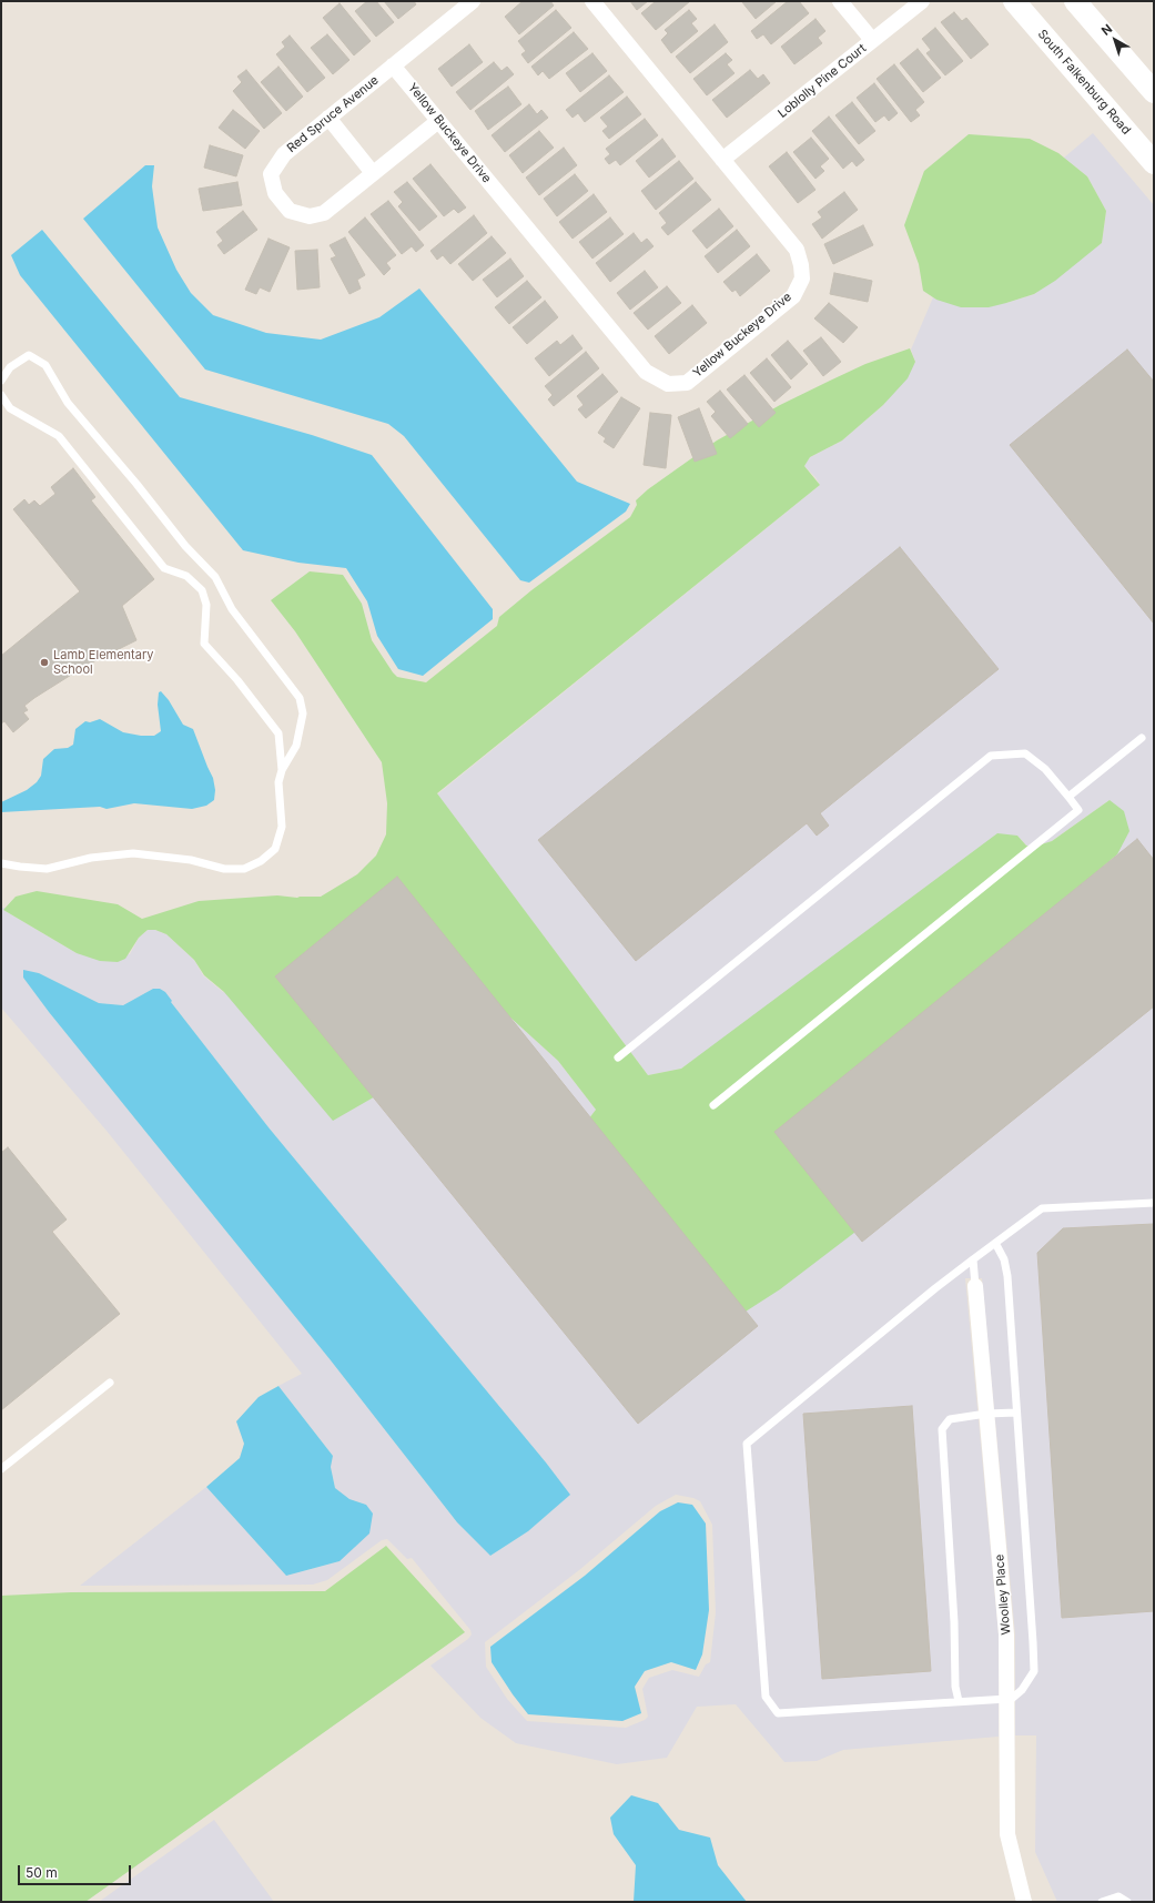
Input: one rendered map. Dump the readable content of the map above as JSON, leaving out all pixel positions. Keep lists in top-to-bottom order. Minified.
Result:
{"streets":{"street":["Loblolly Pine Court","South Falkenburg Road","Red Spruce Avenue","Yellow Buckeye Drive","Woolley Place"]},"crossings":[["Loblolly Pine Court","Yellow Buckeye Drive"],["Red Spruce Avenue","Yellow Buckeye Drive"]],"places":["Lamb Elementary School"],"scale_bar":"50 m","north":"top left"}
